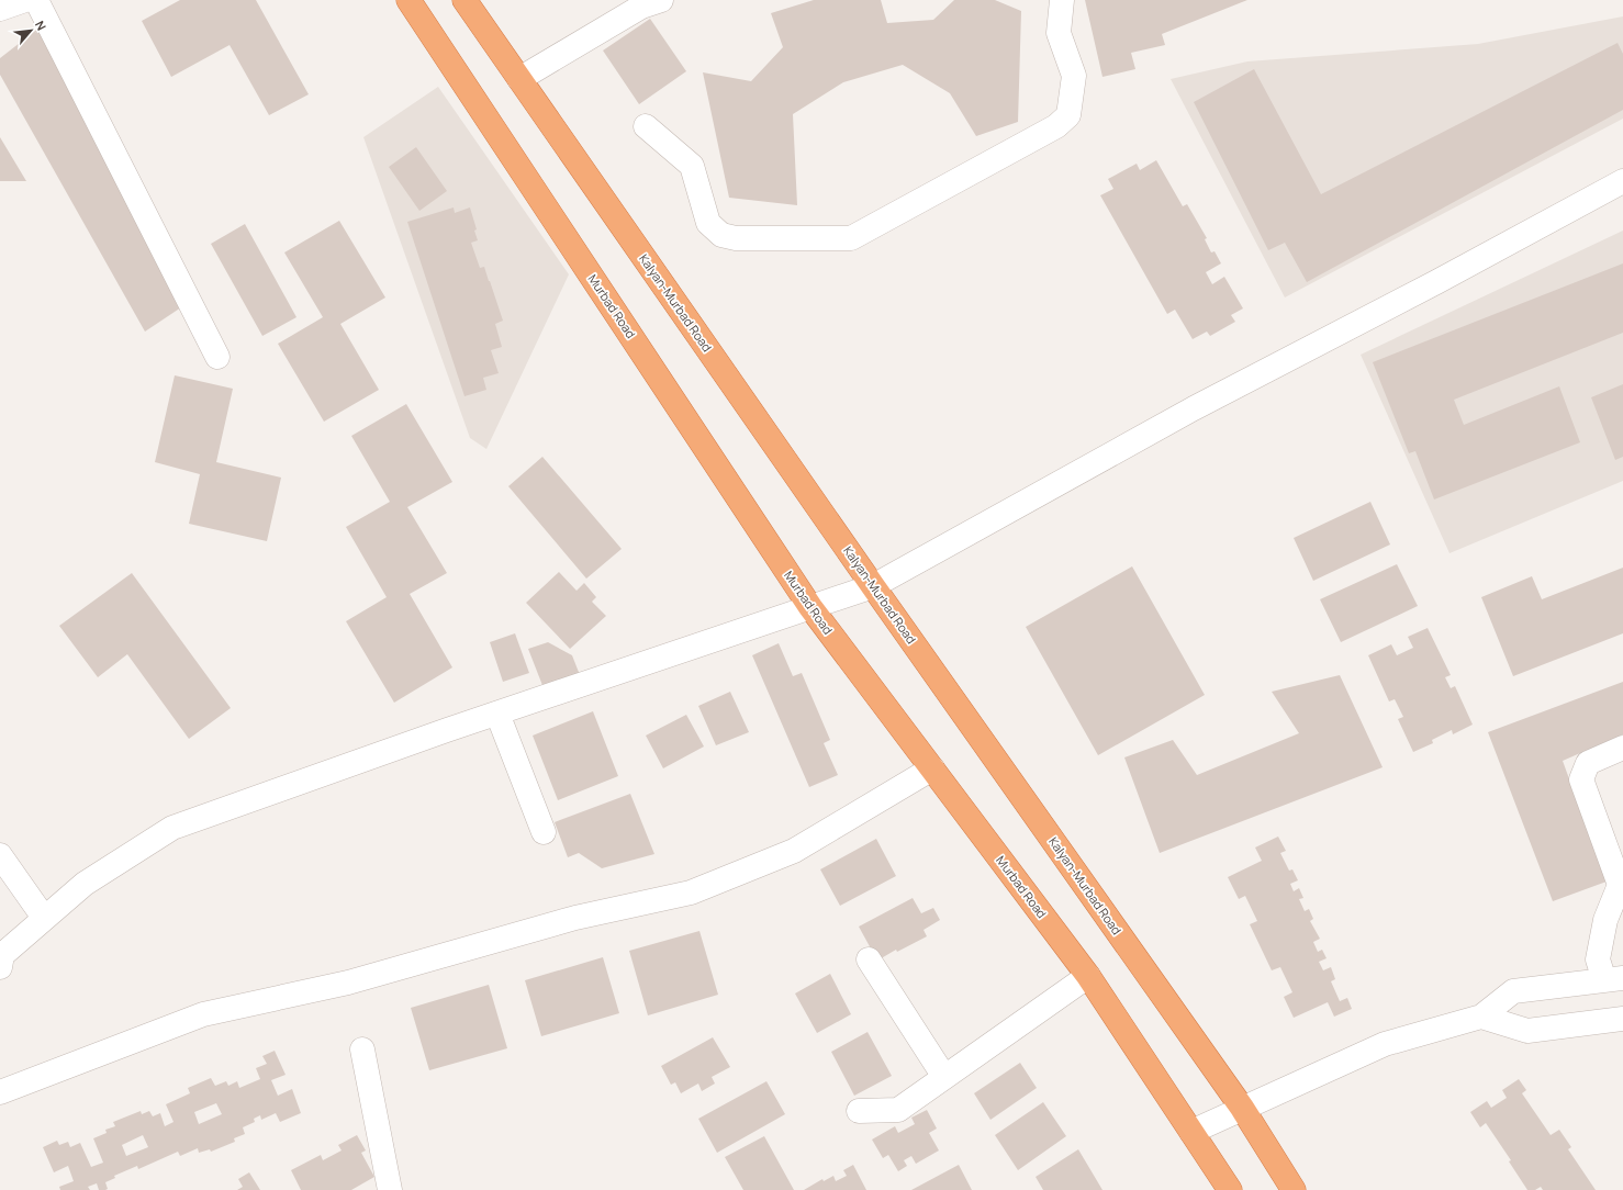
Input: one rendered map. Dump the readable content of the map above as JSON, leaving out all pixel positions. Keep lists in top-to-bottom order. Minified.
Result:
{"streets":{"highway":["Kalyan-Murbad Road","Murbad Road"]},"north":"top right"}
